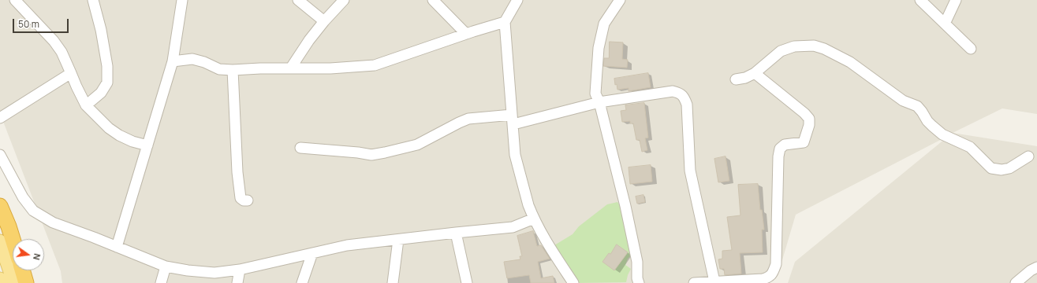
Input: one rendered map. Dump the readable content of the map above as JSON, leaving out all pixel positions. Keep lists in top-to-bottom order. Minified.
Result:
{"scale_bar":"50 m","north":"right"}
